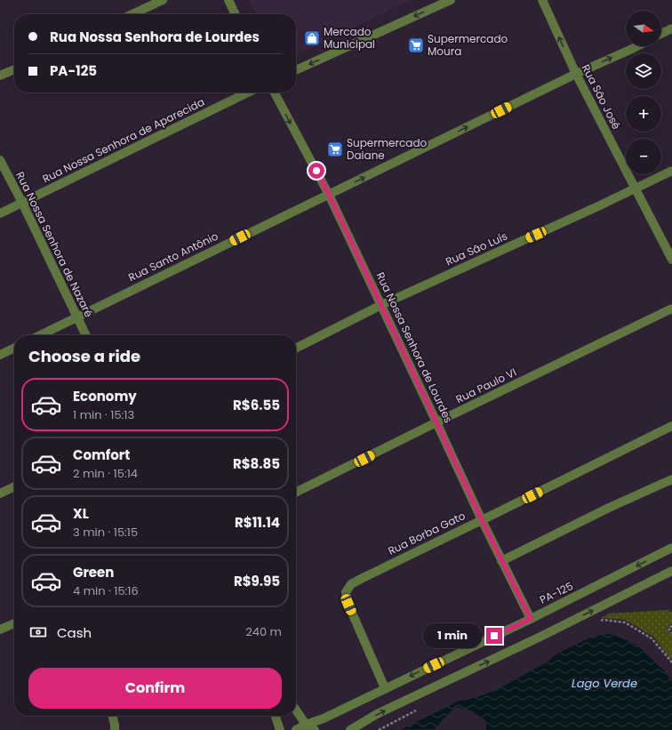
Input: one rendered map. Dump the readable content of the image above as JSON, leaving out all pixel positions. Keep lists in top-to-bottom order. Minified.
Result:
{"streets":{"street":["Rua São José","Rua Nossa Senhora de Aparecida","Rua Nossa Senhora de Nazaré","Rua São Luís","Rua Santo Antônio","Rua Nossa Senhora de Lourdes","Rua Paulo VI","Rua Borba Gato","PA-125"]},"crossings":[["Rua São José","Rua São Luís"],["Rua São José","Rua Santo Antônio"],["Rua Nossa Senhora de Aparecida","Rua Nossa Senhora de Nazaré"],["Rua Nossa Senhora de Nazaré","Rua Santo Antônio"],["Rua São Luís","Rua Nossa Senhora de Lourdes"],["Rua Santo Antônio","Rua Nossa Senhora de Lourdes"],["Rua Nossa Senhora de Lourdes","Rua Paulo VI"],["Rua Nossa Senhora de Lourdes","Rua Borba Gato"],["Rua Nossa Senhora de Lourdes","PA-125"],["Rua Borba Gato","PA-125"]],"one_way":["Rua Santo Antônio"],"water":["Lago Verde"],"places":{"shop":["Mercado Municipal"],"supermarket":["Supermercado Moura","Supermercado Daiane"]},"north":"right","page":{"map_buttons":["+","−"],"banner":["Rua Nossa Senhora de Lourdes","PA-125"],"heading":"Choose a ride","list":[{"name":"Economy","note":"1 min · 15:13","value":"R$6.55"},{"name":"Comfort","note":"2 min · 15:14","value":"R$8.85"},{"name":"XL","note":"3 min · 15:15","value":"R$11.14"},{"name":"Green","note":"4 min · 15:16","value":"R$9.95"}],"pay":["Cash","240 m"],"bubble":"1 min","buttons":"Confirm"}}
